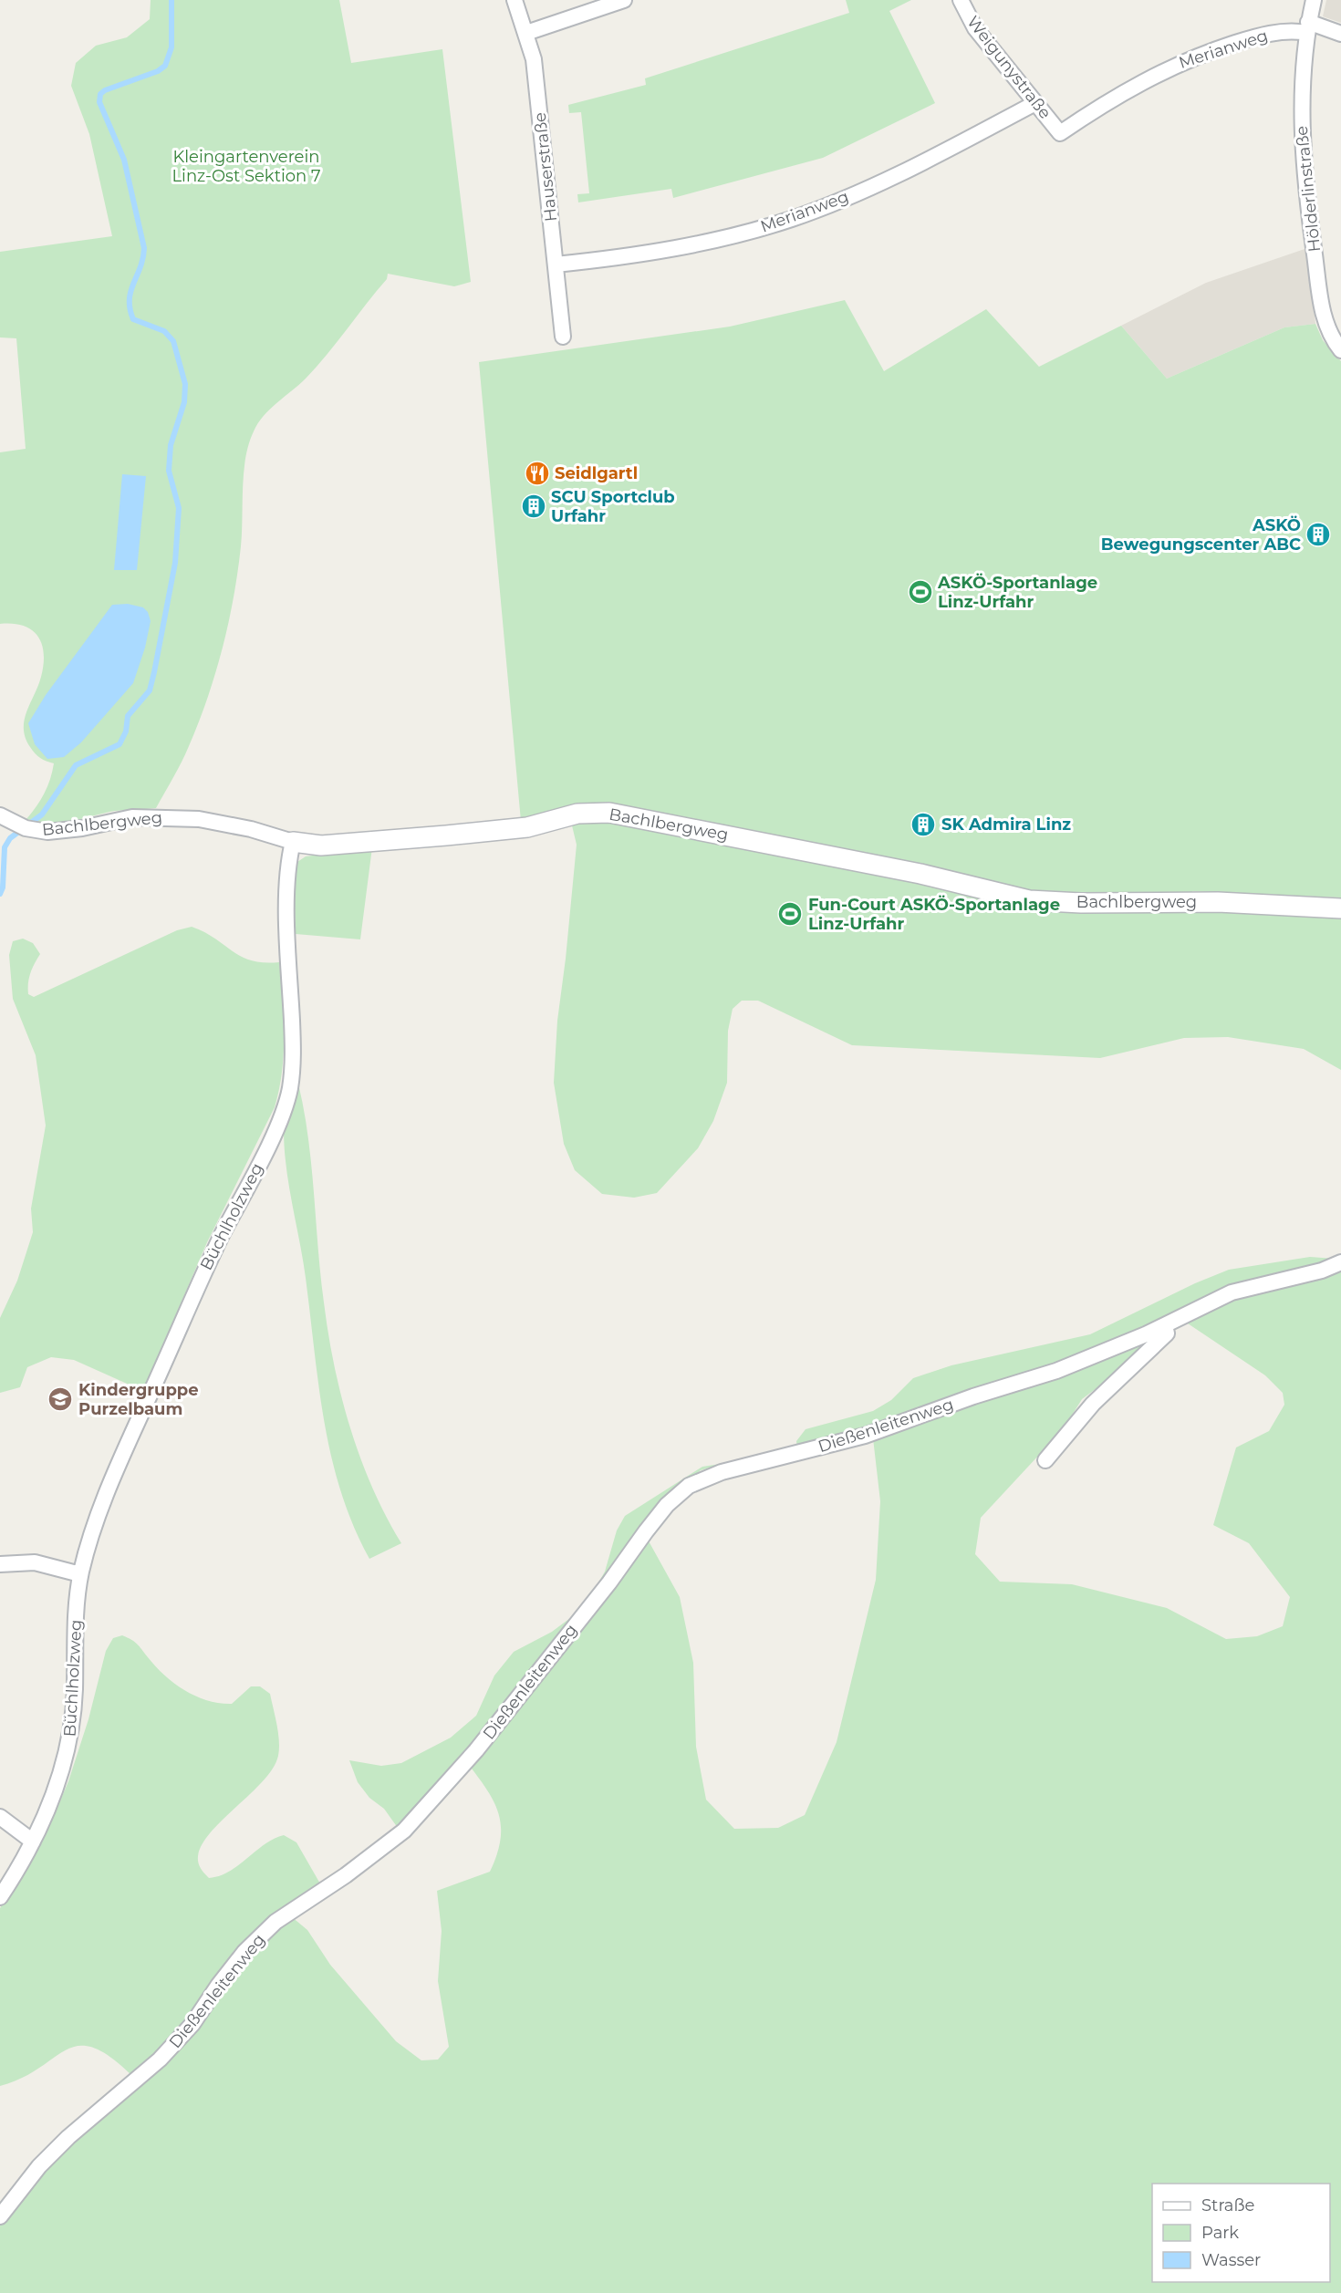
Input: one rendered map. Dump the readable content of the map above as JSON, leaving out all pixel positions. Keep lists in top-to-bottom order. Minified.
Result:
{"streets":{"street":["Merianweg","Weigunystraße","Hauserstraße","Hölderlinstraße","Bachlbergweg","Büchlholzweg","Dießenleitenweg"]},"crossings":[["Merianweg","Weigunystraße"],["Merianweg","Hauserstraße"],["Merianweg","Hölderlinstraße"],["Bachlbergweg","Büchlholzweg"]],"parks":["Kleingartenverein Linz-Ost Sektion 7"],"places":{"restaurant":["Seidlgartl"],"building":["SCU Sportclub Urfahr","ASKÖ Bewegungscenter ABC","SK Admira Linz"],"sports":["ASKÖ-Sportanlage Linz-Urfahr","Fun-Court ASKÖ-Sportanlage Linz-Urfahr"],"school or university":["Kindergruppe Purzelbaum"]},"legend":["Straße","Park","Wasser"]}
